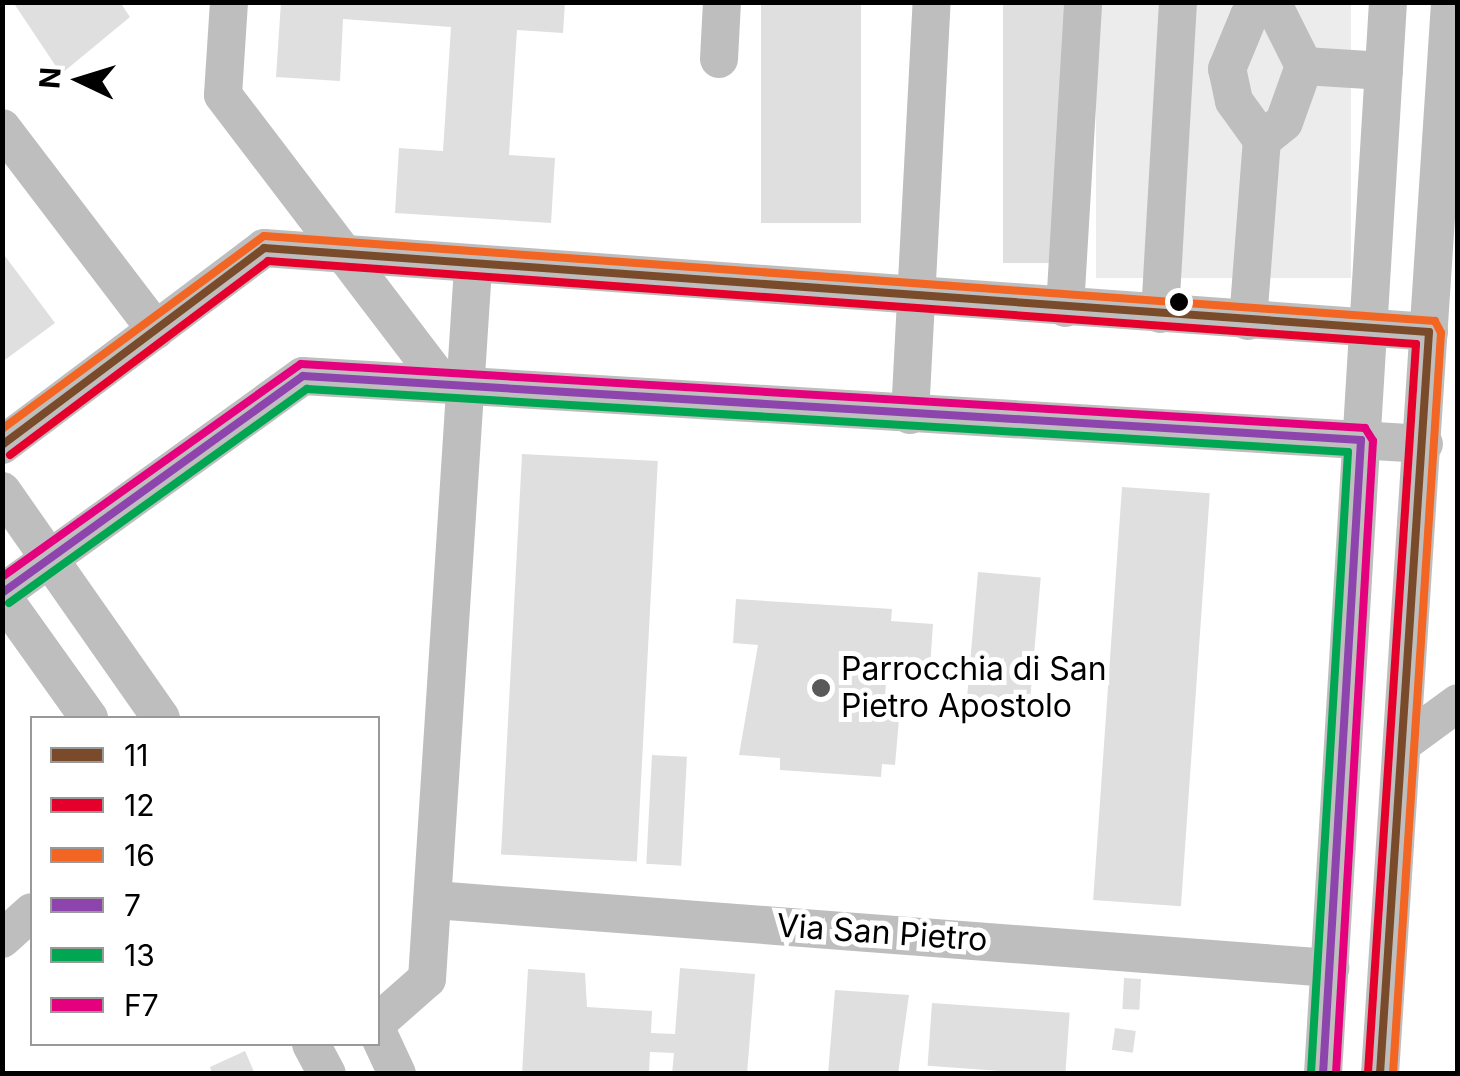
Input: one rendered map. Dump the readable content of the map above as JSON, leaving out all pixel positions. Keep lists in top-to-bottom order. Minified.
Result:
{"streets":{"street":["Via San Pietro"]},"places":["Parrocchia di San Pietro Apostolo"],"lines":["transit line 16","transit line 11","transit line 12","transit line F7","transit line 7","transit line 13"],"legend":["11","12","16","7","13","F7"],"north":"left"}
